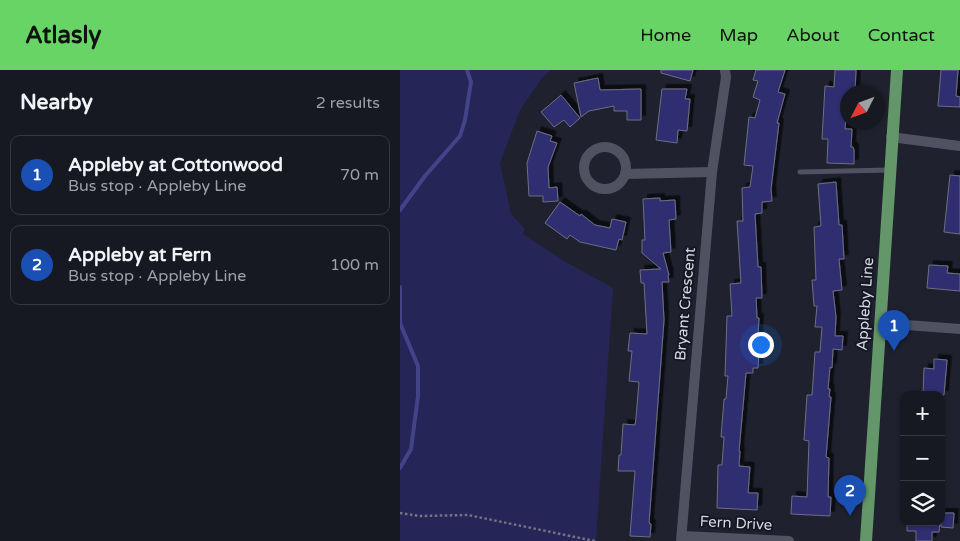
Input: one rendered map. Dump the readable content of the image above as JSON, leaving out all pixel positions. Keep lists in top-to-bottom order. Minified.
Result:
{"streets":{"main road":["Appleby Line"],"street":["Bryant Crescent","Fern Drive"]},"crossings":[["Bryant Crescent","Fern Drive"]],"north":"bottom left","page":{"header":"Atlasly","nav":["Home","Map","About","Contact"],"heading":["Nearby","2 results"],"list":[{"mark":"1","name":"Appleby at Cottonwood","note":"Bus stop · Appleby Line","value":"70 m"},{"mark":"2","name":"Appleby at Fern","note":"Bus stop · Appleby Line","value":"100 m"}],"pins":["1","2"],"map_buttons":["+","−"]}}
